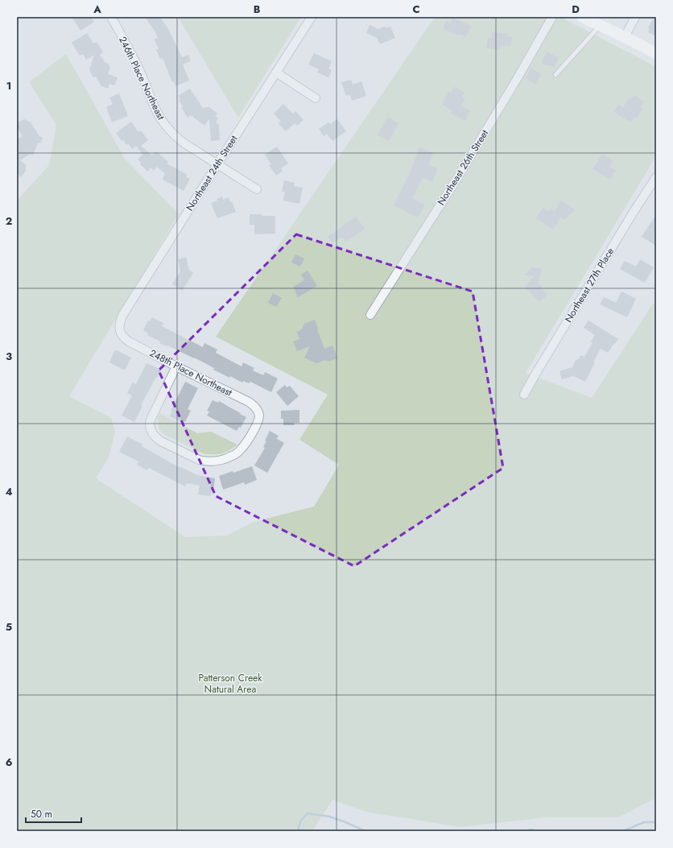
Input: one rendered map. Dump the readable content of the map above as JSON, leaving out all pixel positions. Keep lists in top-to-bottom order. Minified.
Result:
{"streets":{"street":["246th Place Northeast","Northeast 26th Street","Northeast 24th Street","Northeast 27th Place","248th Place Northeast"]},"crossings":[["246th Place Northeast","Northeast 24th Street"],["Northeast 24th Street","248th Place Northeast"]],"parks":["Patterson Creek Natural Area"],"scale_bar":"50 m","grid":{"columns":["A","B","C","D"],"rows":["1","2","3","4","5","6"]}}
